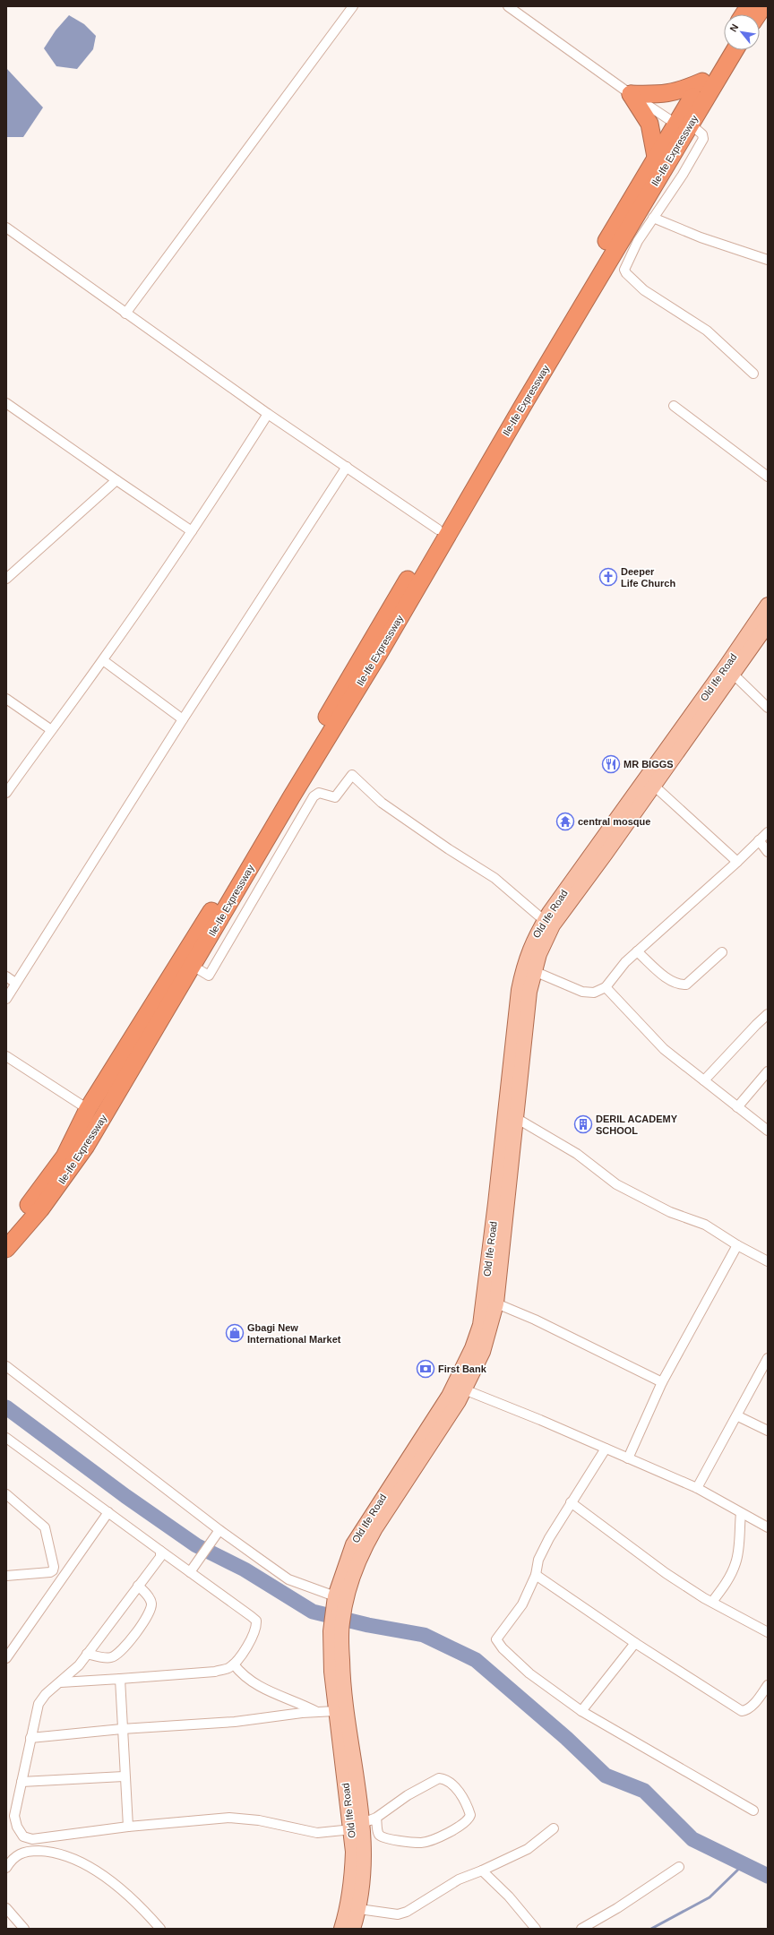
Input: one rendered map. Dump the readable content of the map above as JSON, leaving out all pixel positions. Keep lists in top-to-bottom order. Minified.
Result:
{"streets":{"highway":["Ile-Ife Expressway"],"main road":["Old Ife Road"]},"places":{"church":["Deeper Life Church"],"restaurant":["MR BIGGS"],"temple":["central mosque"],"building":["DERIL ACADEMY SCHOOL"],"shop":["Gbagi New International Market"],"bank":["First Bank"]},"north":"top left"}
